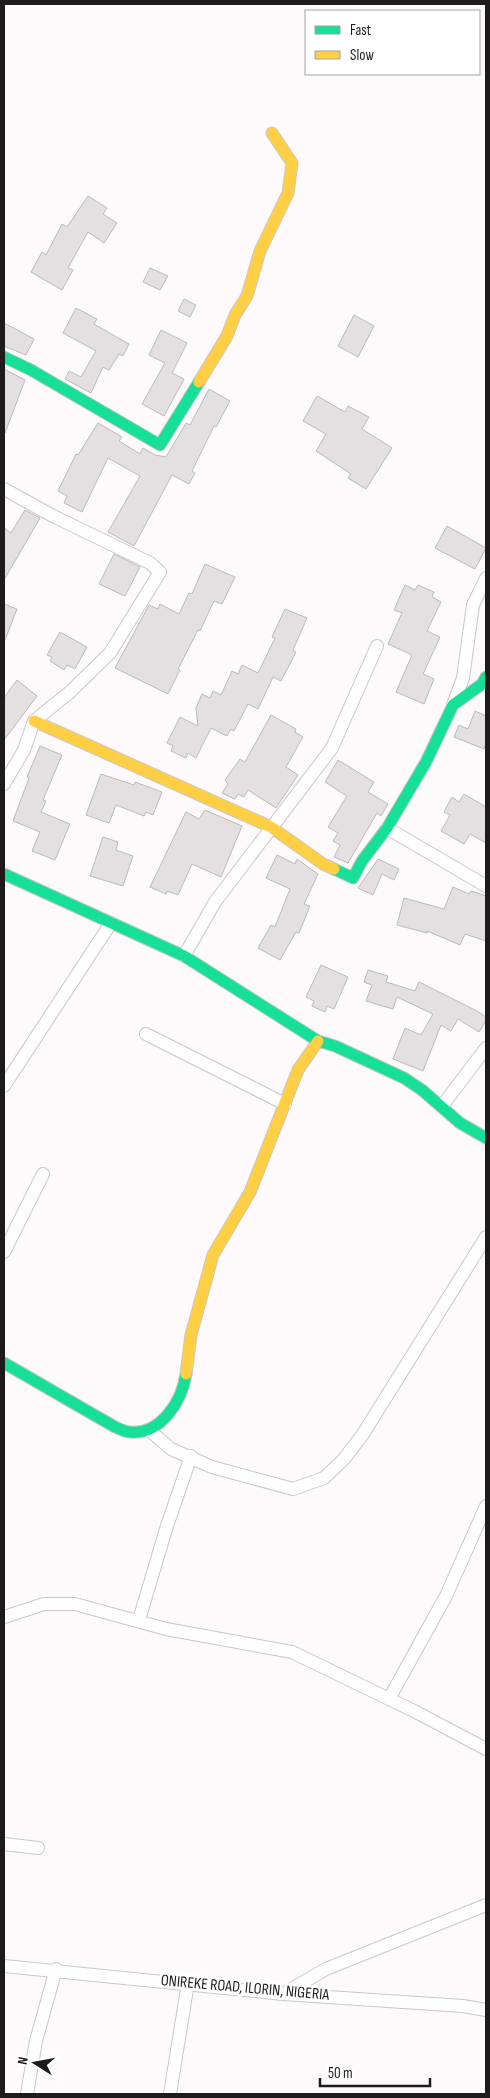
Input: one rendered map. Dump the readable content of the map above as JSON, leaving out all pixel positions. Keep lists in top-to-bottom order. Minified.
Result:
{"streets":{"street":["ONIREKE ROAD, ILORIN, NIGERIA"]},"legend":["Fast","Slow"],"scale_bar":"50 m","north":"left"}
